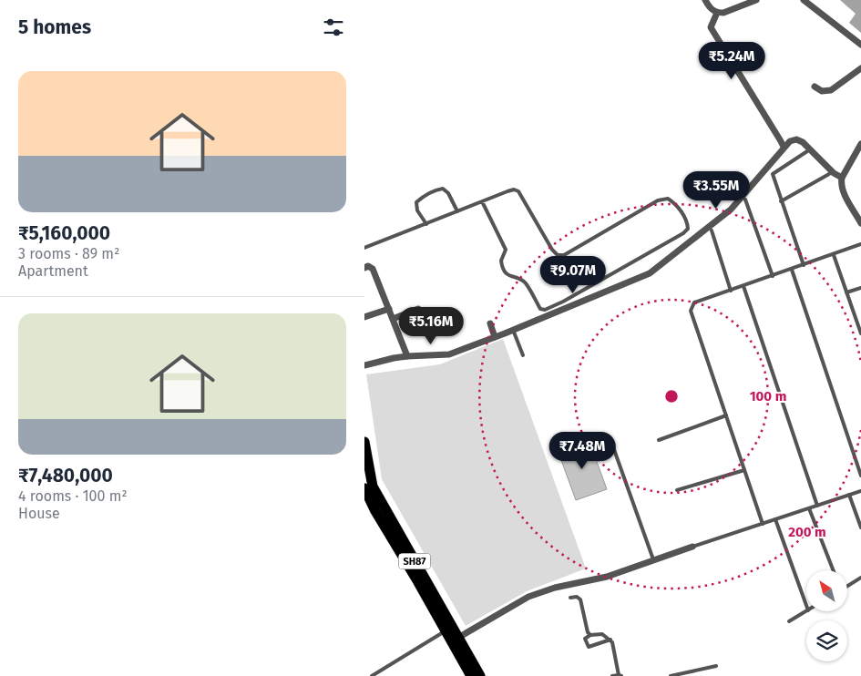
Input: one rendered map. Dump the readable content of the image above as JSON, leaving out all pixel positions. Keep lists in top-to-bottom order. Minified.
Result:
{"streets":{"main road":["SH87"]},"north":"top left","page":{"heading":"5 homes","price":["₹5.24M","₹3.55M","₹9.07M","₹5.16M","₹7.48M"],"list":[{"name":"₹5,160,000","note":"3 rooms · 89 m² · Apartment"},{"name":"₹7,480,000","note":"4 rooms · 100 m² · House"}]},"rings":["100 m","200 m"]}
